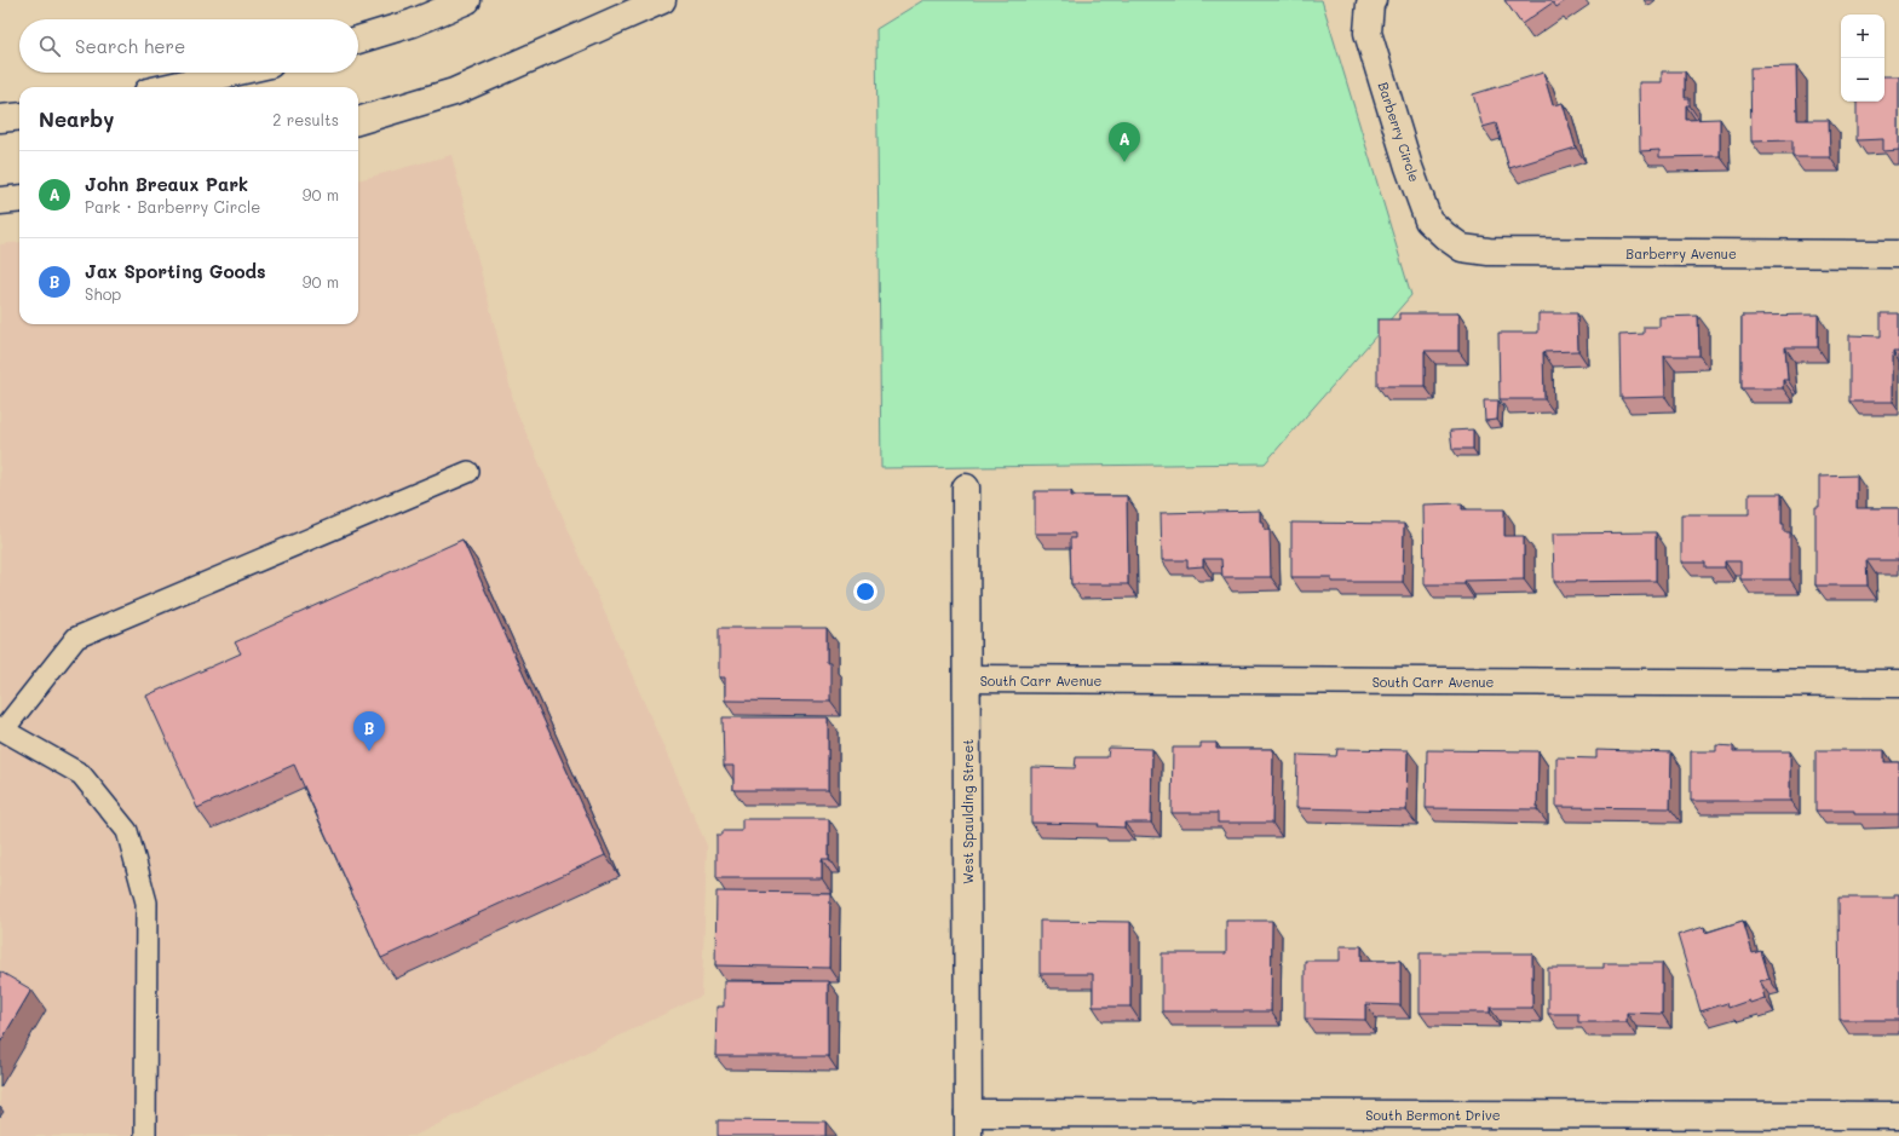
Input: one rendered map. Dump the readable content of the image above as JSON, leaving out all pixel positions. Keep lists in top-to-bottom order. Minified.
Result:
{"streets":{"street":["Barberry Circle","Barberry Avenue","South Carr Avenue","West Spaulding Street","South Bermont Drive"]},"crossings":[["Barberry Circle","Barberry Avenue"],["South Carr Avenue","West Spaulding Street"],["West Spaulding Street","South Bermont Drive"]],"page":{"map_buttons":["+","−"],"search":"Search here","heading":["Nearby","2 results"],"pins":["A","B"],"list":[{"mark":"A","name":"John Breaux Park","note":"Park · Barberry Circle","value":"90 m"},{"mark":"B","name":"Jax Sporting Goods","note":"Shop","value":"90 m"}]}}
